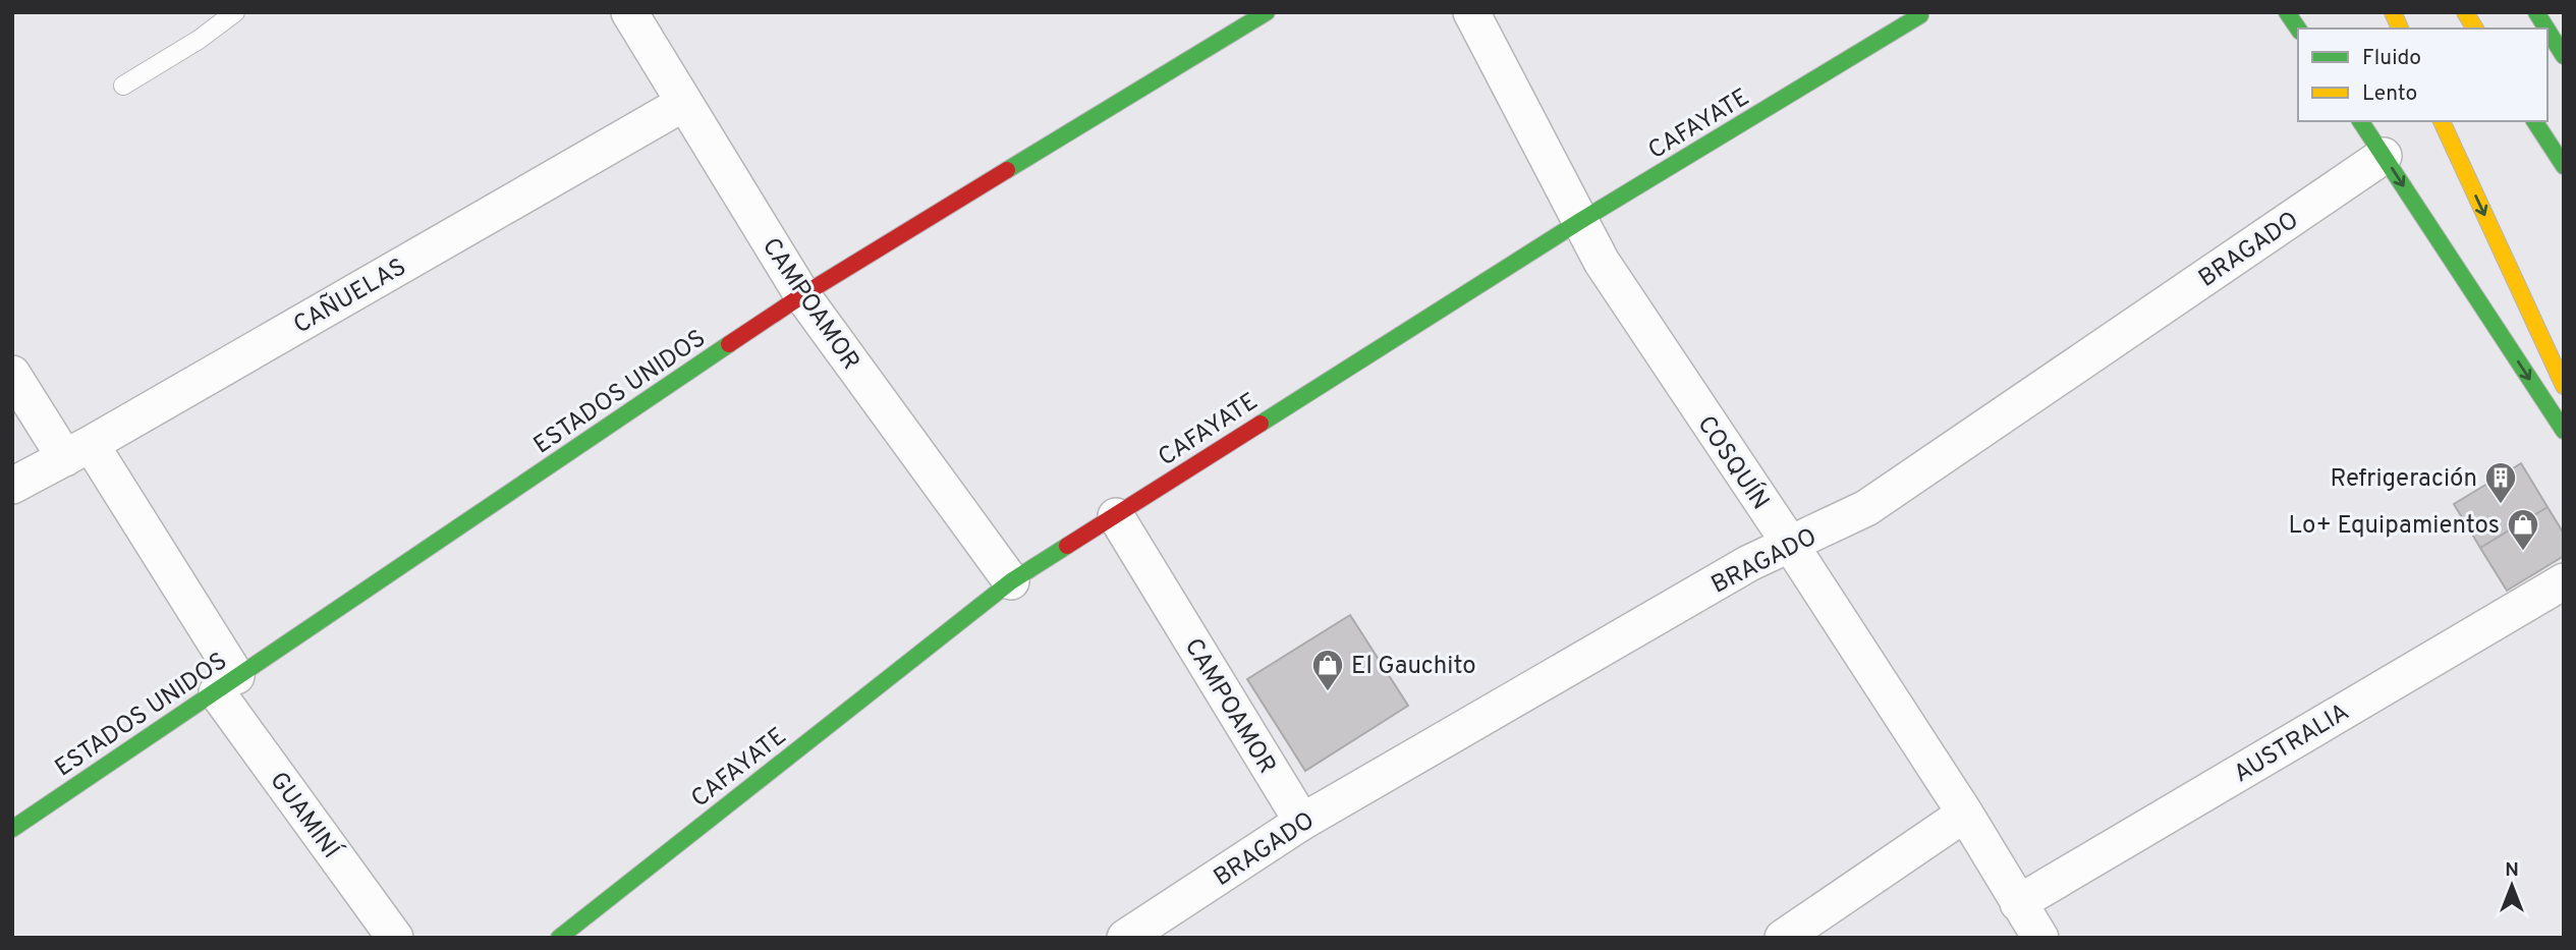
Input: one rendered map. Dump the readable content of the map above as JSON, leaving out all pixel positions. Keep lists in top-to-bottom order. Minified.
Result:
{"streets":{"main road":["CAFAYATE","ESTADOS UNIDOS"],"street":["BRAGADO","CAÑUELAS","CAMPOAMOR","COSQUÍN","AUSTRALIA","GUAMINÍ"]},"crossings":[["CAFAYATE","CAMPOAMOR"],["CAFAYATE","COSQUÍN"],["BRAGADO","CAMPOAMOR"],["BRAGADO","COSQUÍN"],["CAÑUELAS","CAMPOAMOR"],["CAÑUELAS","GUAMINÍ"],["CAMPOAMOR","ESTADOS UNIDOS"],["ESTADOS UNIDOS","GUAMINÍ"],["COSQUÍN","AUSTRALIA"]],"places":{"building":["Refrigeración"],"shop":["Lo+ Equipamientos","El Gauchito"]},"legend":["Fluido","Lento"],"north":"top"}
